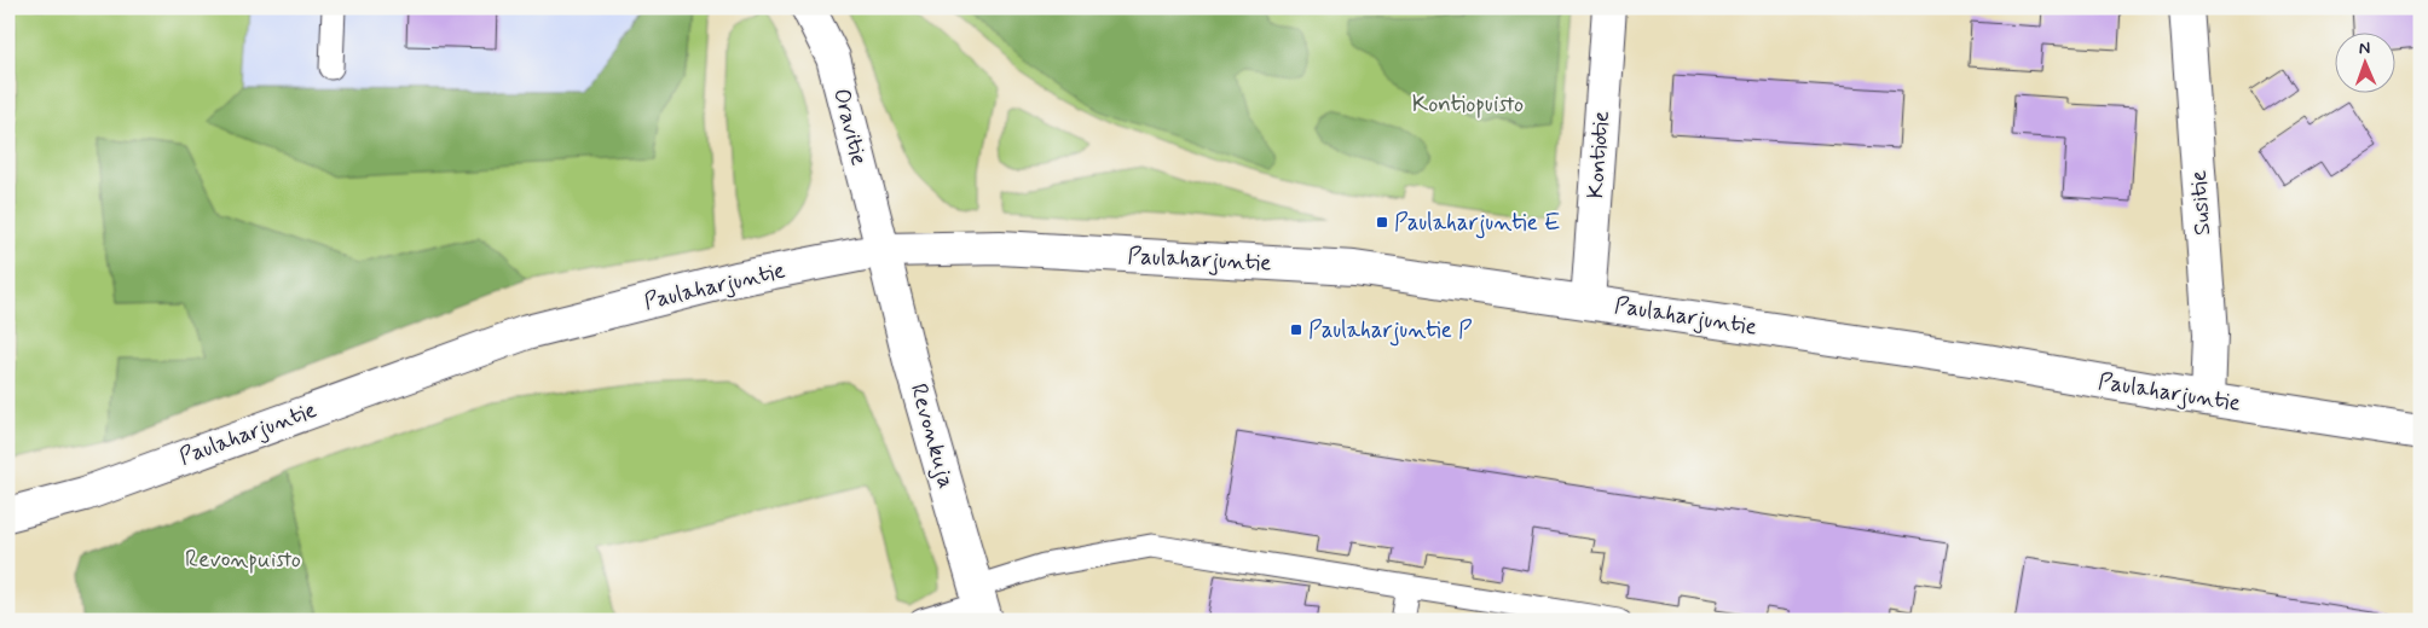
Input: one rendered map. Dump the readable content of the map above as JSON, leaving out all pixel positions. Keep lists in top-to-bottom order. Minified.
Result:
{"streets":{"street":["Oravitie","Kontiotie","Susitie","Paulaharjuntie","Revonkuja"]},"crossings":[["Oravitie","Paulaharjuntie"],["Oravitie","Revonkuja"],["Kontiotie","Paulaharjuntie"],["Susitie","Paulaharjuntie"],["Paulaharjuntie","Revonkuja"]],"parks":["Kontiopuisto","Revonpuisto"],"places":{"transit":["Paulaharjuntie E","Paulaharjuntie P"]},"north":"top"}
